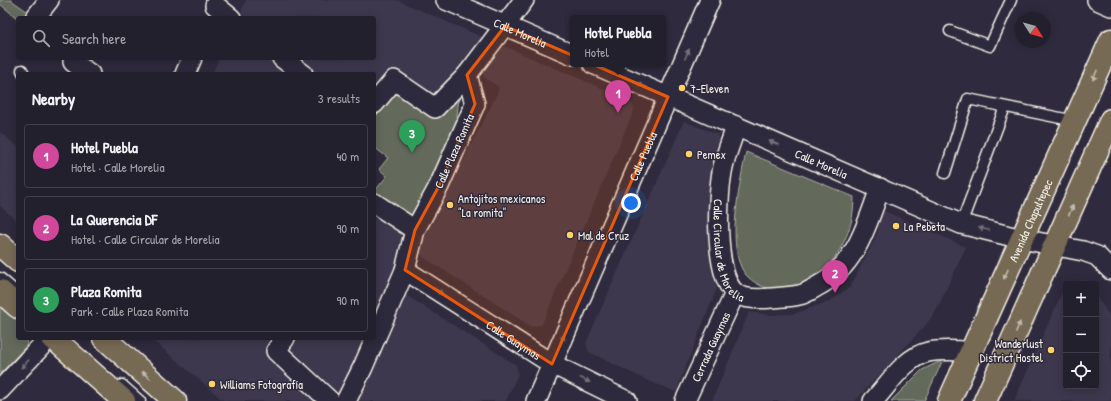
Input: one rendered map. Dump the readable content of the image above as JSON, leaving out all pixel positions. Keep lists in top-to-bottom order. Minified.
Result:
{"streets":{"main road":["Avenida Chapultepec"],"street":["Calle Morelia","Calle Plaza Romita","Calle Puebla","Calle Circular de Morelia","Calle Guaymas","Cerrada Guaymas"]},"crossings":[["Calle Morelia","Calle Puebla"],["Calle Morelia","Avenida Chapultepec"],["Calle Morelia","Calle Circular de Morelia"],["Calle Plaza Romita","Calle Guaymas"],["Calle Puebla","Calle Guaymas"],["Calle Circular de Morelia","Cerrada Guaymas"]],"one_way":["Calle Morelia","Calle Puebla","Calle Guaymas"],"places":["7-Eleven","Pemex","Antojitos mexicanos \"La romita\"","La Pebeta","Mal de Cruz","Wanderlust District Hostel","Williams Fotografía"],"north":"bottom right","page":{"popup":["Hotel Puebla","Hotel"],"search":"Search here","heading":["Nearby","3 results"],"pins":["1","3","2"],"list":[{"mark":"1","name":"Hotel Puebla","note":"Hotel · Calle Morelia","value":"40 m"},{"mark":"2","name":"La Querencia DF","note":"Hotel · Calle Circular de Morelia","value":"90 m"},{"mark":"3","name":"Plaza Romita","note":"Park · Calle Plaza Romita","value":"90 m"}],"map_buttons":["+","−"]}}
